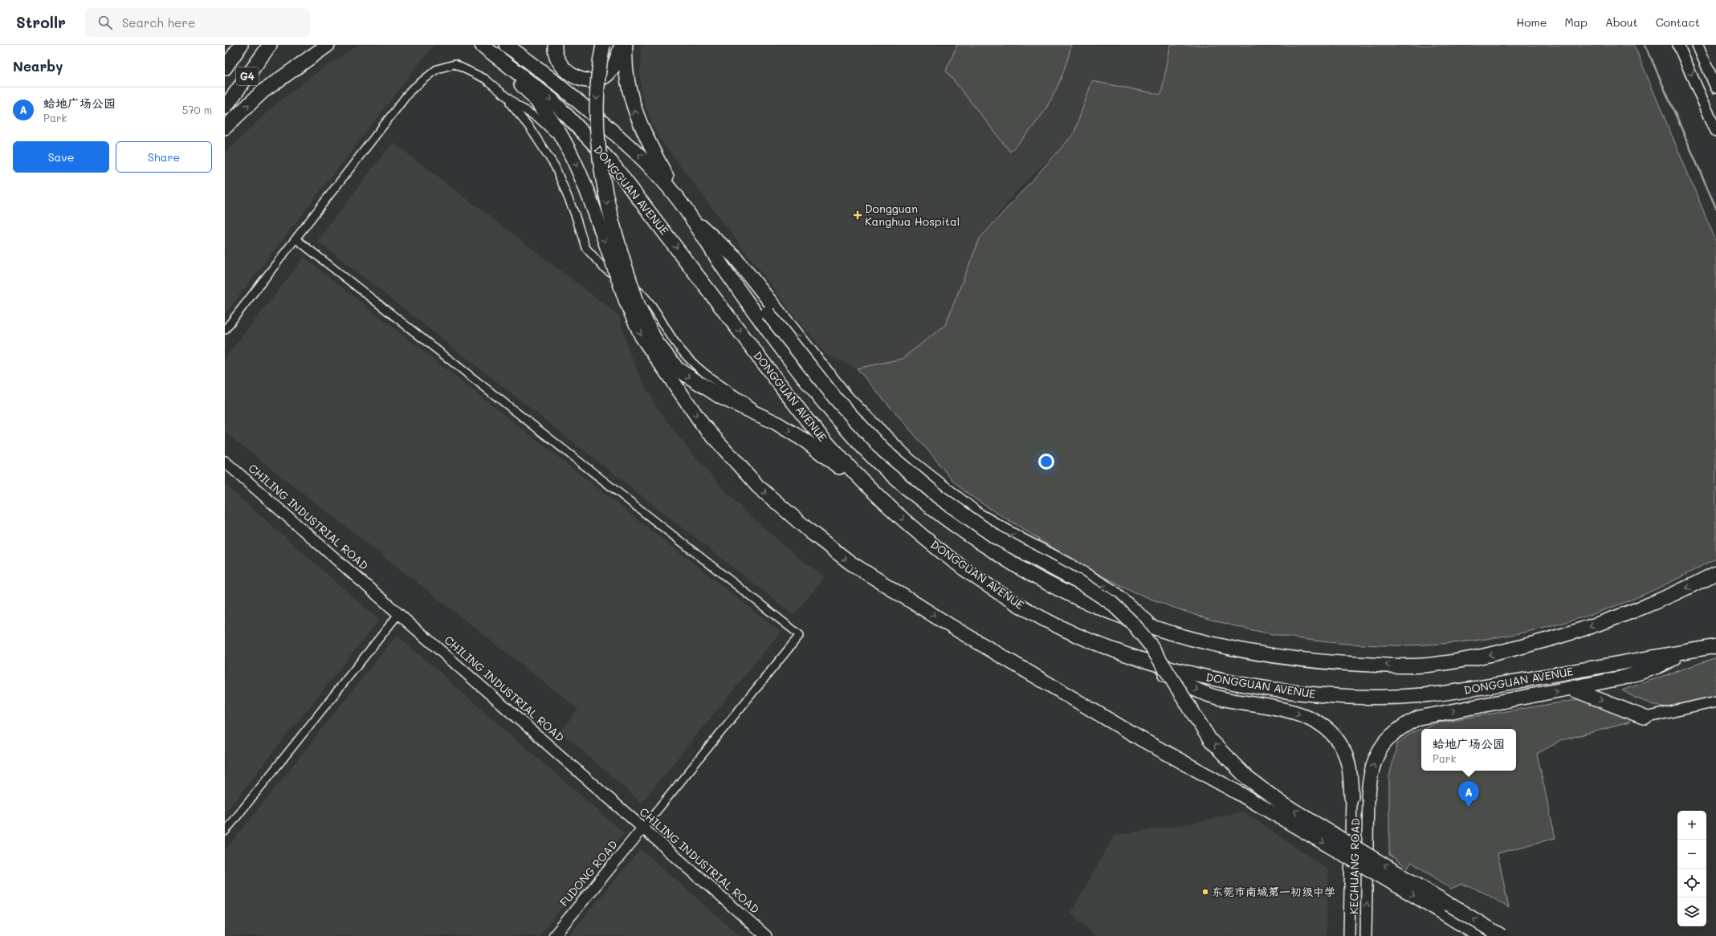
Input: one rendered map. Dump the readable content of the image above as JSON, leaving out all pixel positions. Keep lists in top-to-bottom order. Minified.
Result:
{"streets":{"highway":["G4","DONGGUAN AVENUE"],"street":["CHILING INDUSTRIAL ROAD","KECHUANG ROAD","FUDONG ROAD"]},"crossings":[["CHILING INDUSTRIAL ROAD","FUDONG ROAD"]],"places":{"health":["Dongguan Kanghua Hospital"],"other":["东莞市南城第一初级中学"]},"page":{"header":"Strollr","search":"Search here","nav":["Home","Map","About","Contact"],"heading":"Nearby","list":[{"mark":"A","name":"蛤地广场公园","note":"Park","value":"570 m"}],"buttons":["Save","Share"],"popup":["蛤地广场公园","Park"],"pins":"A","map_buttons":["+","−"]}}
